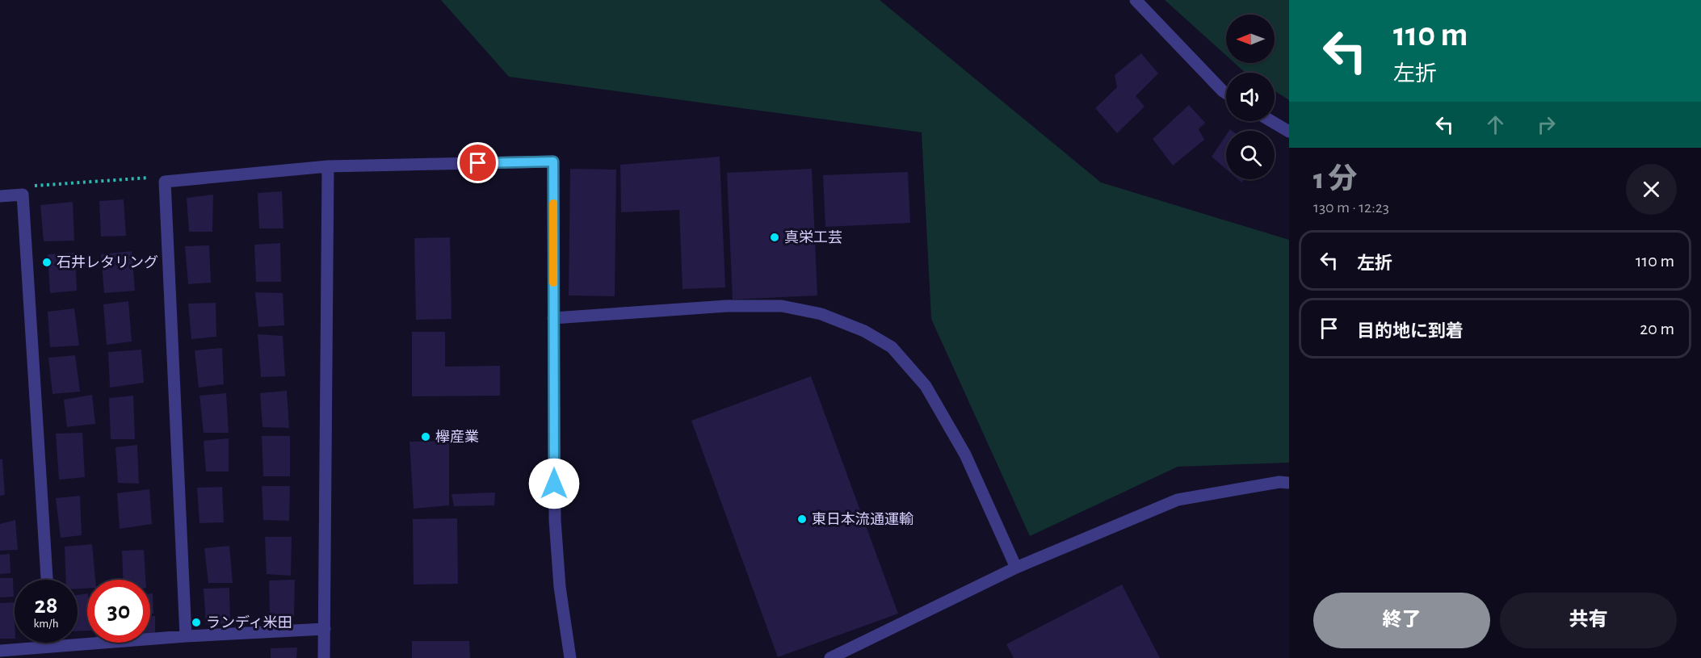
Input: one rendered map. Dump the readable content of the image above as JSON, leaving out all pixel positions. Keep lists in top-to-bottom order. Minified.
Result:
{"places":["真栄工芸","石井レタリング","欅産業","東日本流通運輸","ランディ米田"],"north":"left","page":{"turn":["110 m","左折"],"heading":["1 分","130 m · 12:23"],"list":[{"name":"左折","value":"110 m"},{"name":"目的地に到着","value":"20 m"}],"speed":"28 km/h","limit":"30","buttons":["終了","共有"]}}
